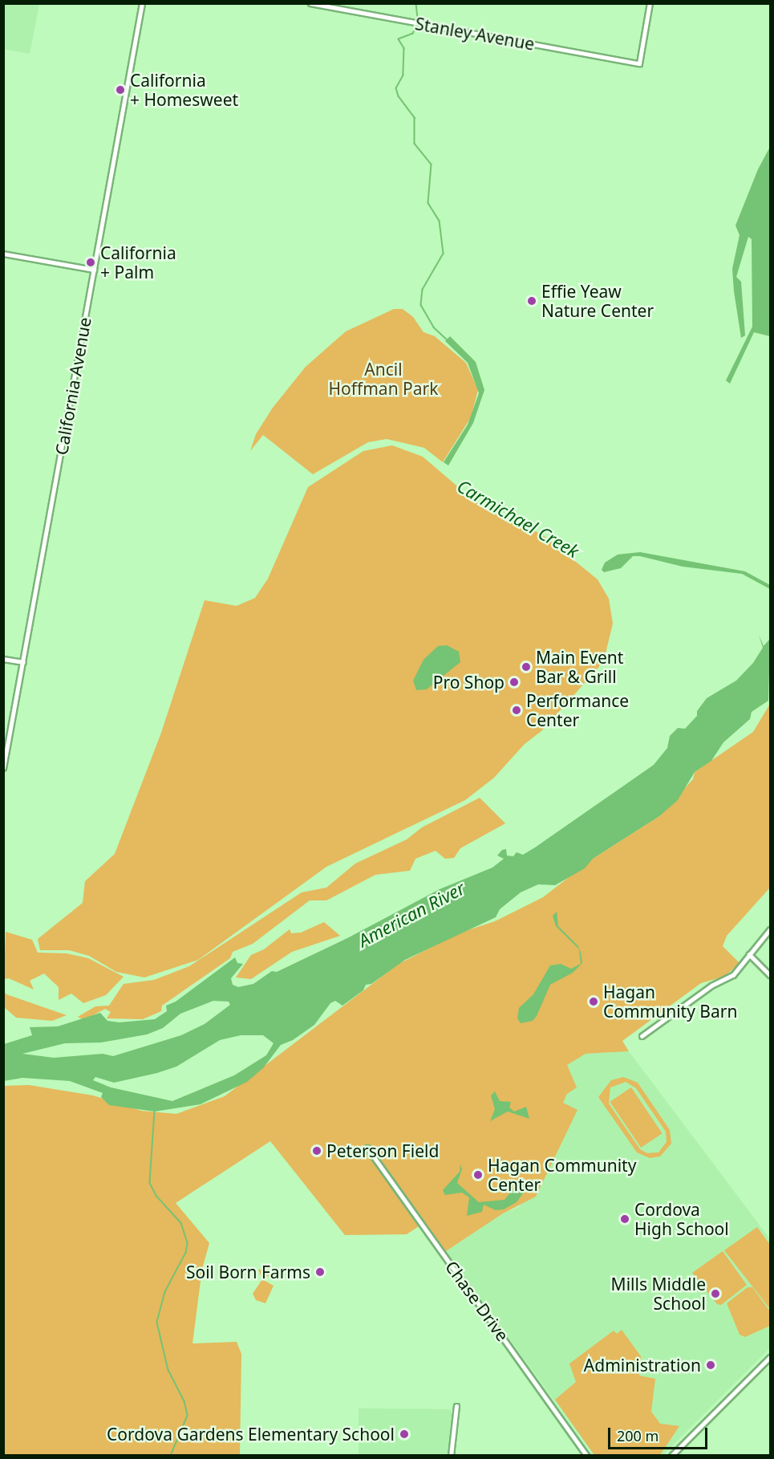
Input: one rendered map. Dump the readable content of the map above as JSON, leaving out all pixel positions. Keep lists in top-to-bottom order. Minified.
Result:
{"streets":{"street":["Stanley Avenue","California Avenue","Chase Drive"]},"water":["Carmichael Creek","American River"],"parks":["Ancil Hoffman Park"],"places":["California + Homesweet","California + Palm","Effie Yeaw Nature Center","Main Event Bar & Grill","Pro Shop","Performance Center","Hagan Community Barn","Peterson Field","Hagan Community Center","Cordova High School","Soil Born Farms","Mills Middle School","Administration","Cordova Gardens Elementary School"],"scale_bar":"200 m"}
